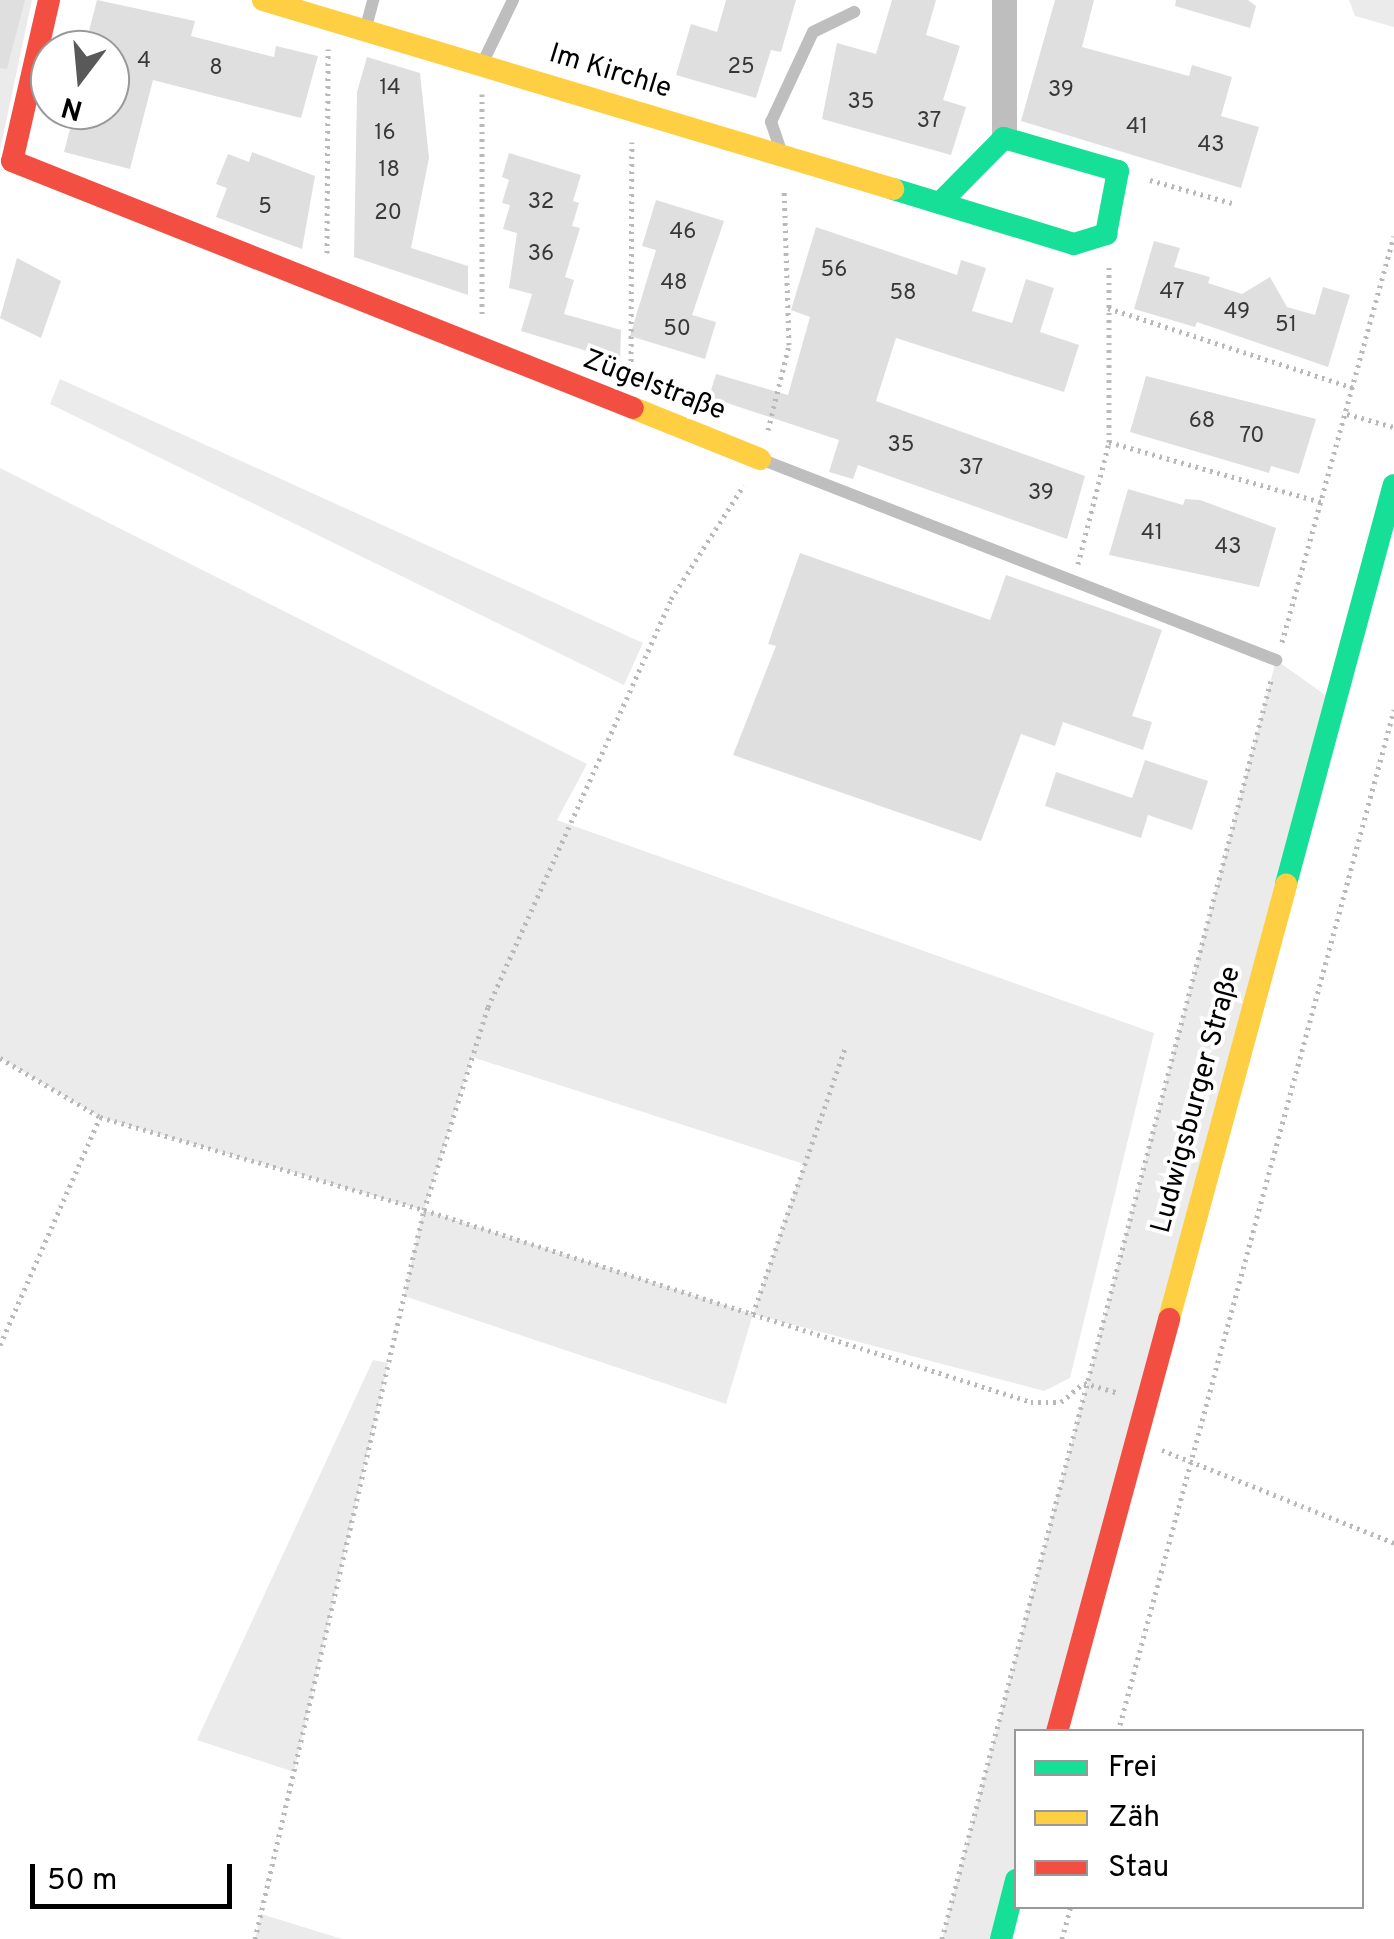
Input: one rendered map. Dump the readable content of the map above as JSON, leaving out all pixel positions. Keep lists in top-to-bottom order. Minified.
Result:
{"streets":{"street":["Im Kirchle","Zügelstraße","Ludwigsburger Straße"]},"house_numbers":["4","25","8","14","39","35","37","41","16","43","18","32","5","20","46","36","56","48","47","58","49","51","50","68","70","35","37","39","41","43"],"legend":["Frei","Zäh","Stau"],"scale_bar":"50 m","north":"bottom"}
